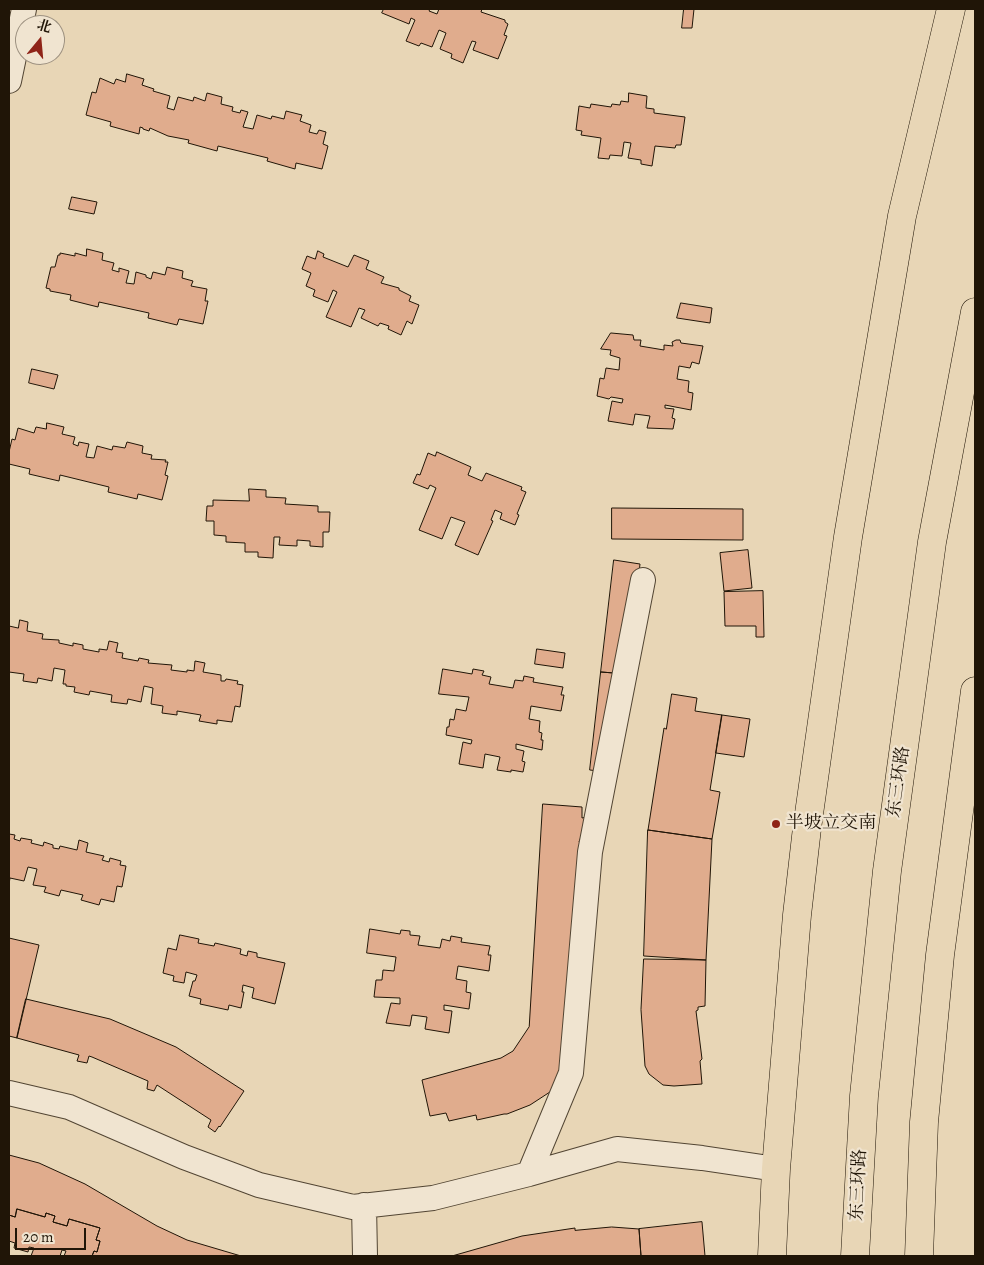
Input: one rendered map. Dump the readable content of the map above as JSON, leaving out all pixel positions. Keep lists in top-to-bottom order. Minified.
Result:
{"streets":{"main road":["东三环路"]},"places":["半坡立交南"],"scale_bar":"20 m","north":"top"}
